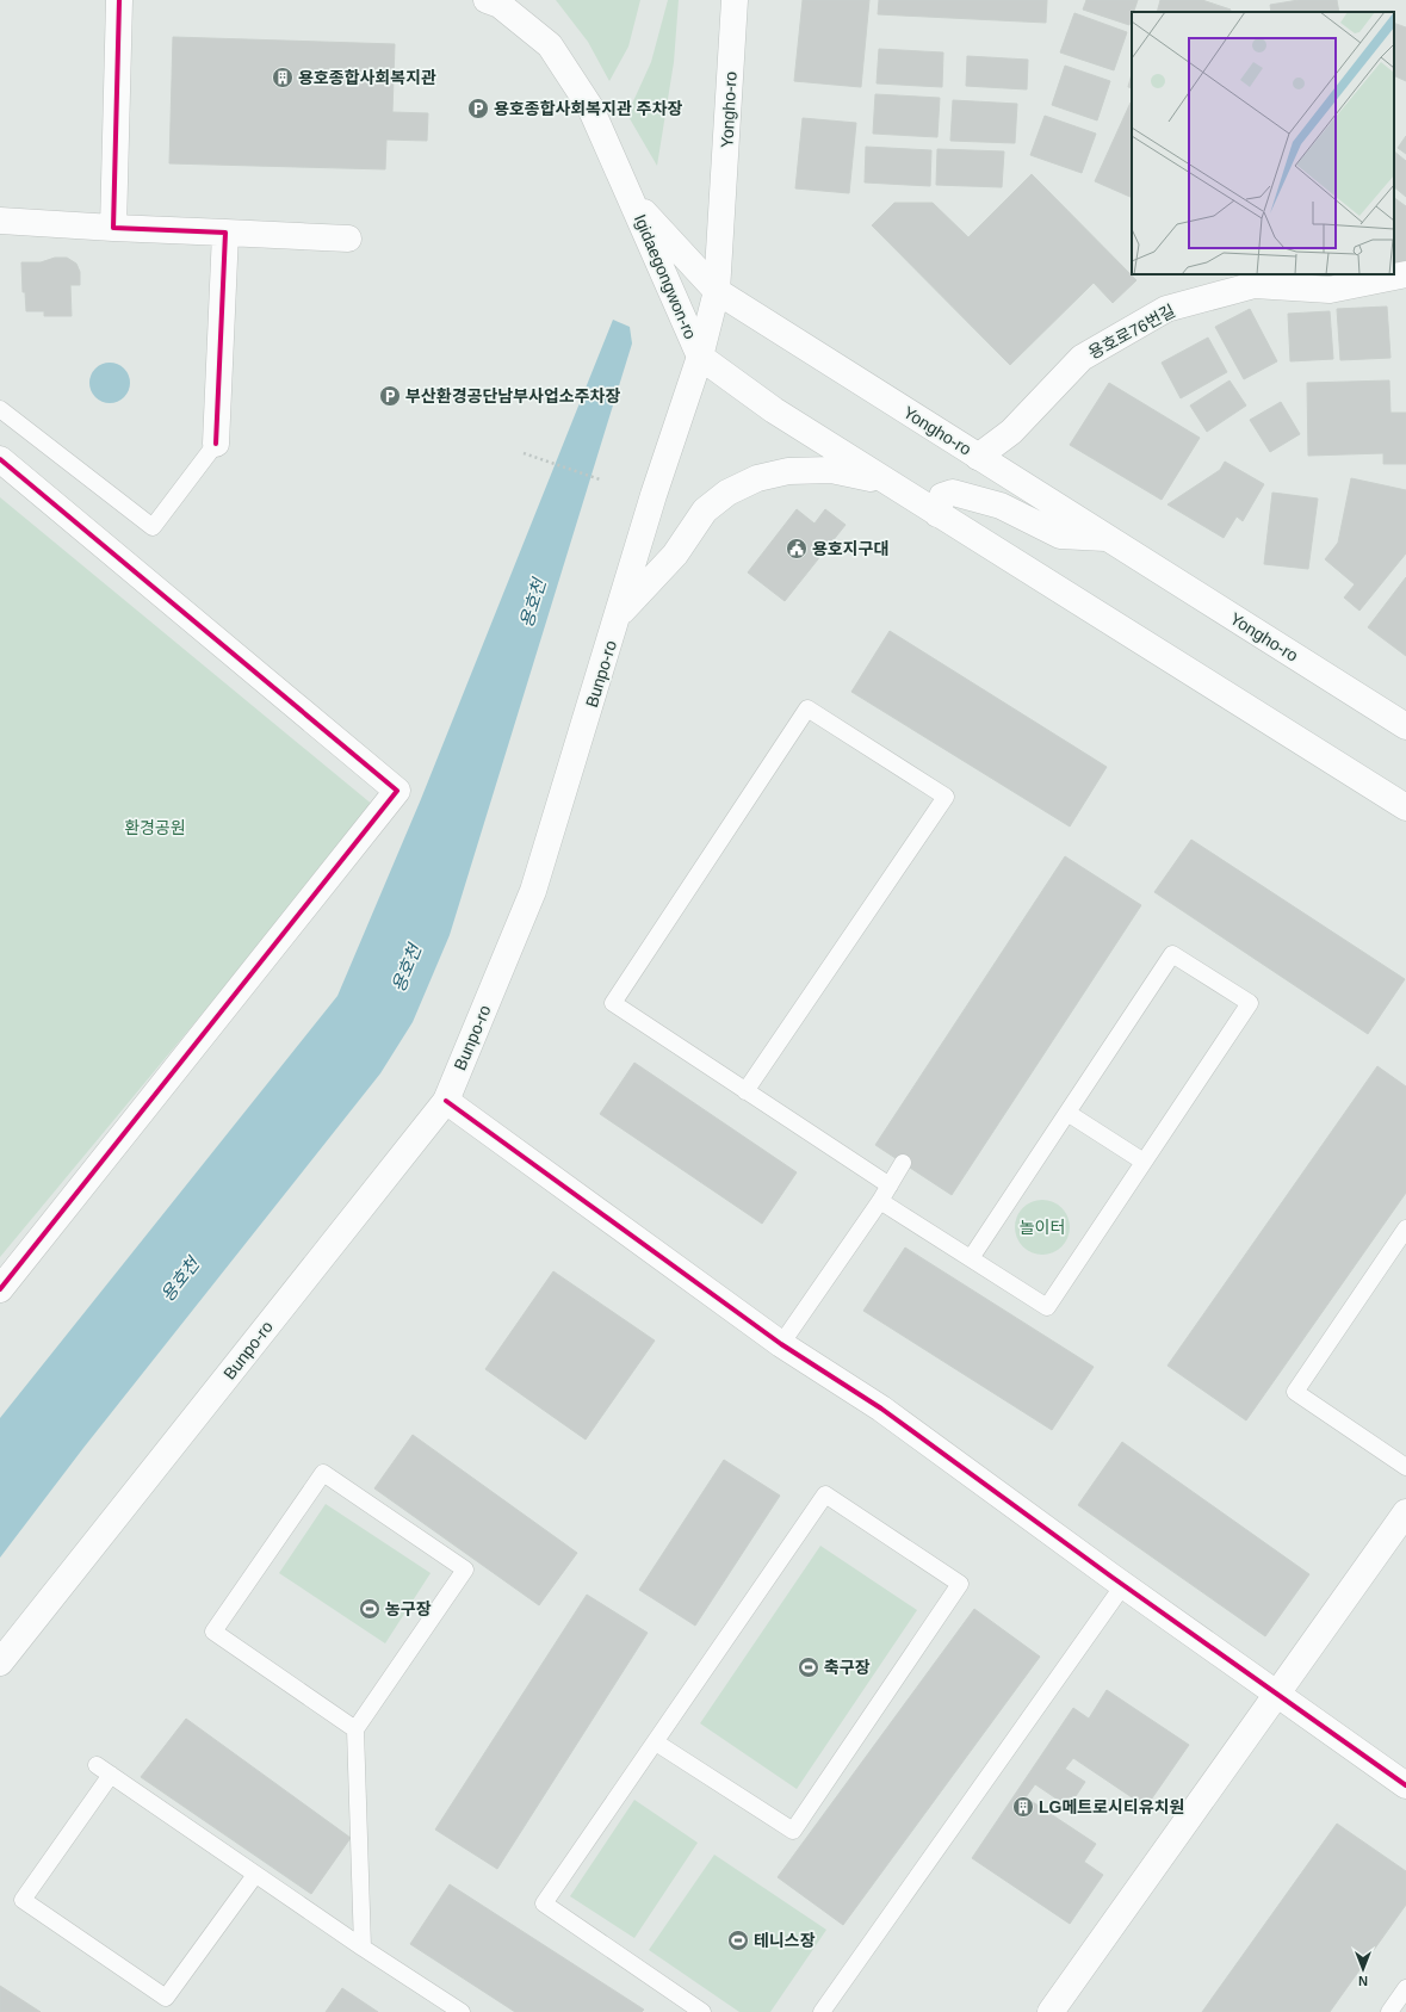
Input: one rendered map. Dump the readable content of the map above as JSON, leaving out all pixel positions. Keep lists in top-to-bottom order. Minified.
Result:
{"streets":{"street":["Yongho-ro","Igidaegongwon-ro","용호로76번길","Bunpo-ro"]},"crossings":[["Yongho-ro","Igidaegongwon-ro"],["Yongho-ro","용호로76번길"],["Yongho-ro","Bunpo-ro"],["Igidaegongwon-ro","Bunpo-ro"]],"water":["용호천"],"parks":["환경공원","놀이터"],"places":{"building":["용호종합사회복지관","LG메트로시티유치원"],"parking":["용호종합사회복지관 주차장","부산환경공단남부사업소주차장"],"public building":["용호지구대"],"sports":["농구장","축구장","테니스장"]},"north":"bottom"}
